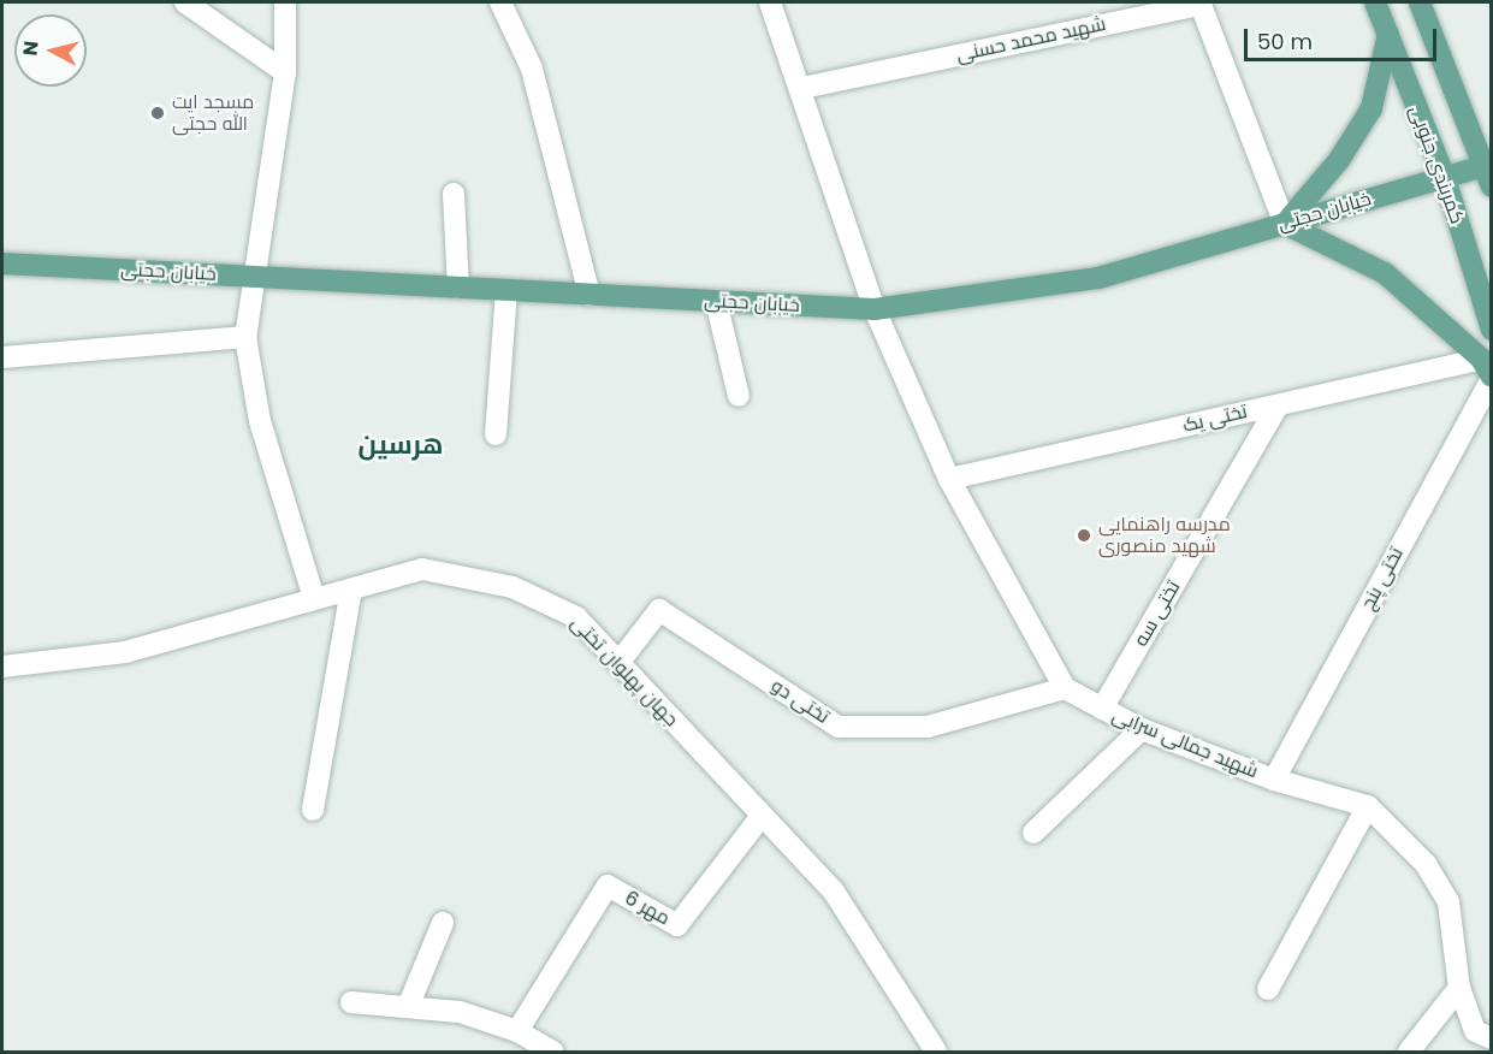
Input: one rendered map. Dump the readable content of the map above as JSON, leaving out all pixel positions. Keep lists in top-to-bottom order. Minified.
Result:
{"streets":{"main road":["کمربندی جنوبی","خیابان حجتی"],"street":["شهید محمد حسنی","تختی یک","تختی پنج","تختی سه","جهان پهلوان تختی","تختی دو","شهید جمالی سرابی","مهر 6"]},"crossings":[["شهید محمد حسنی","خیابان حجتی"],["کمربندی جنوبی","خیابان حجتی"],["تختی یک","تختی پنج"],["تختی یک","تختی سه"],["تختی پنج","شهید جمالی سرابی"],["تختی سه","شهید جمالی سرابی"],["جهان پهلوان تختی","تختی دو"],["جهان پهلوان تختی","مهر 6"],["تختی دو","شهید جمالی سرابی"]],"districts":["هرسین"],"places":["مسجد ایت الله حجتی","مدرسه راهنمایی شهید منصوری"],"scale_bar":"50 m","north":"left"}
